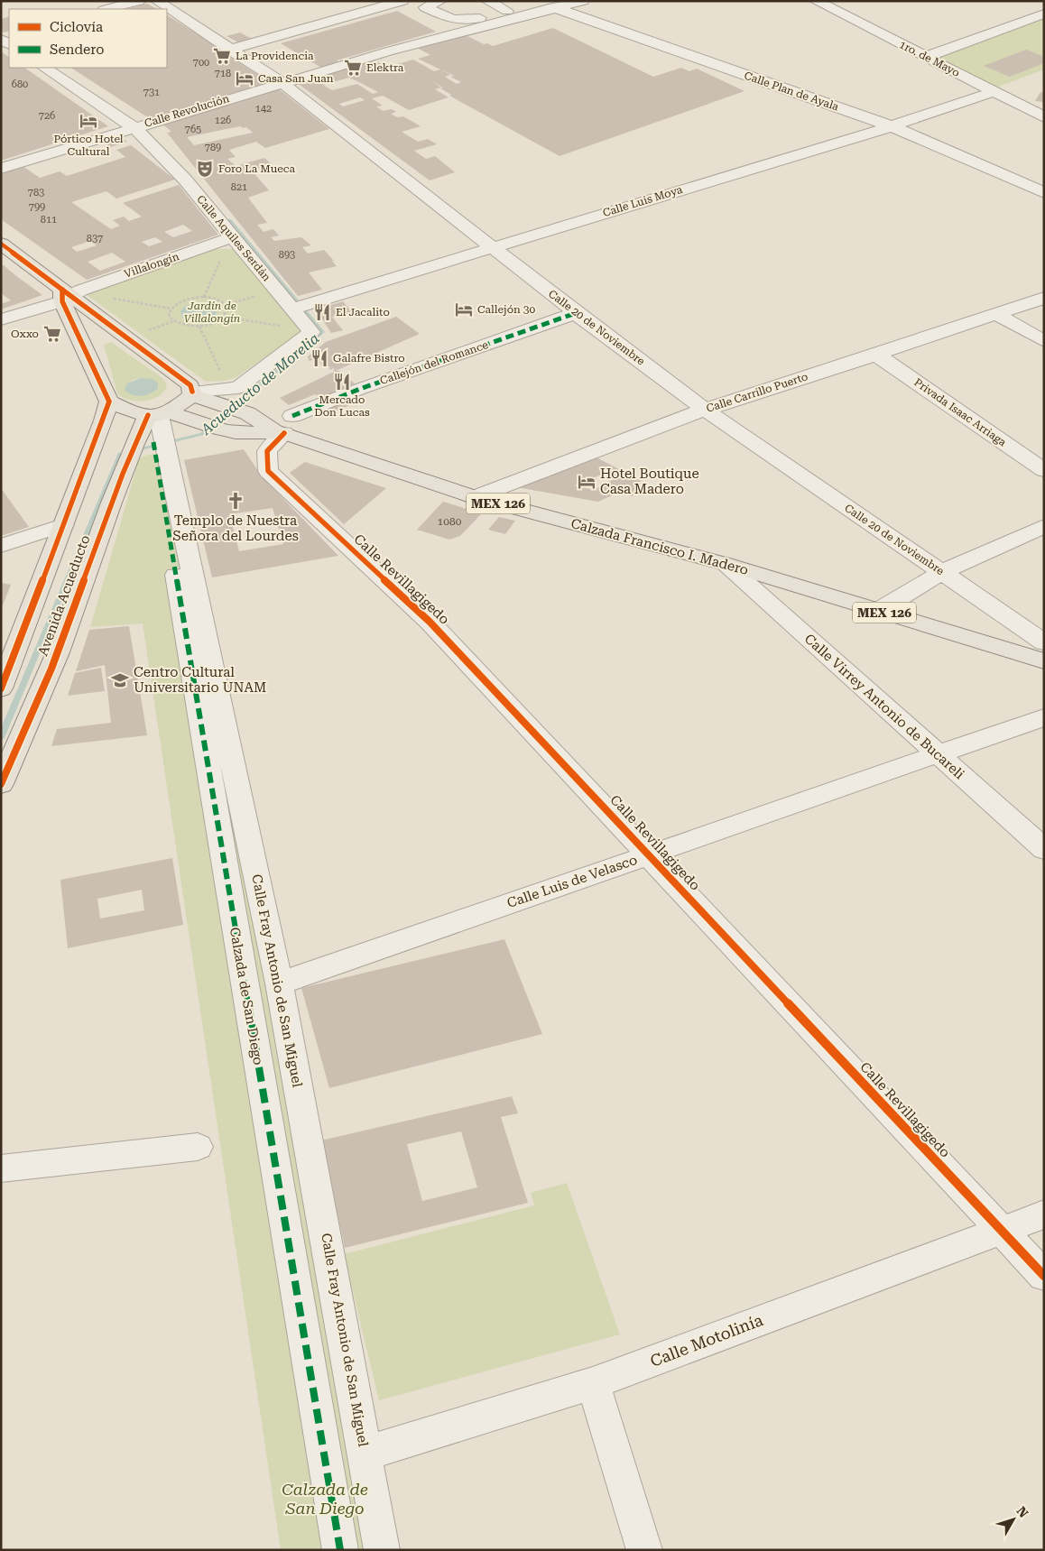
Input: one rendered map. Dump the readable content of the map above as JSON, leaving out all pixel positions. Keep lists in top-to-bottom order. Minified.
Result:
{"streets":{"main road":["MEX 126","Calzada Francisco I. Madero","Avenida Acueducto"],"street":["1ro. de Mayo","Calle Plan de Ayala","Calle Revolución","Calle Luis Moya","Calle Aquiles Serdán","Villalongín","Calle 20 de Noviembre","Callejón del Romance","Calle Carrillo Puerto","Privada Isaac Arriaga","Calle Revillagigedo","Calle Virrey Antonio de Bucareli","Calle Luis de Velasco","Calle Fray Antonio de San Miguel","Calzada de San Diego","Calle Motolinía"]},"crossings":[["1ro. de Mayo","Calle Luis Moya"],["Calle Plan de Ayala","Calle Revolución"],["Calle Plan de Ayala","Calle Luis Moya"],["Calle Revolución","Calle Aquiles Serdán"],["Calle Revolución","Calle 20 de Noviembre"],["Calle Luis Moya","Calle Aquiles Serdán"],["Calle Luis Moya","Calle 20 de Noviembre"],["Calle Aquiles Serdán","Villalongín"],["Calle Aquiles Serdán","MEX 126"],["Calle 20 de Noviembre","Callejón del Romance"],["Calle 20 de Noviembre","Calle Carrillo Puerto"],["Callejón del Romance","MEX 126"],["Callejón del Romance","Calzada Francisco I. Madero"],["Callejón del Romance","Calle Revillagigedo"],["Calle Carrillo Puerto","Privada Isaac Arriaga"],["Calle Carrillo Puerto","Calzada Francisco I. Madero"],["MEX 126","Calzada Francisco I. Madero"],["MEX 126","Calle Revillagigedo"],["MEX 126","Avenida Acueducto"],["MEX 126","Calle Fray Antonio de San Miguel"],["Calzada Francisco I. Madero","Calle Revillagigedo"],["Calzada Francisco I. Madero","Calle Virrey Antonio de Bucareli"],["Calle Revillagigedo","Calle Luis de Velasco"],["Calle Revillagigedo","Calle Motolinía"],["Avenida Acueducto","Calle Fray Antonio de San Miguel"],["Calle Virrey Antonio de Bucareli","Calle Luis de Velasco"],["Calle Luis de Velasco","Calle Fray Antonio de San Miguel"],["Calle Fray Antonio de San Miguel","Calle Motolinía"]],"water":["Acueducto de Morelia"],"parks":["Jardín de Villalongín","Calzada de San Diego"],"places":{"supermarket":["La Providencia","Elektra","Oxxo"],"hotel":["Casa San Juan","Pórtico Hotel Cultural","Callejón 30","Hotel Boutique Casa Madero"],"theatre":["Foro La Mueca"],"restaurant":["El Jacalito","Galafre Bistro","Mercado Don Lucas"],"church":["Templo de Nuestra Señora del Lourdes"],"school or university":["Centro Cultural Universitario UNAM"]},"house_numbers":["700","718","680","731","142","726","126","765","789","821","783","799","811","837","893","1080"],"legend":["Ciclovía","Sendero"],"north":"top right"}
